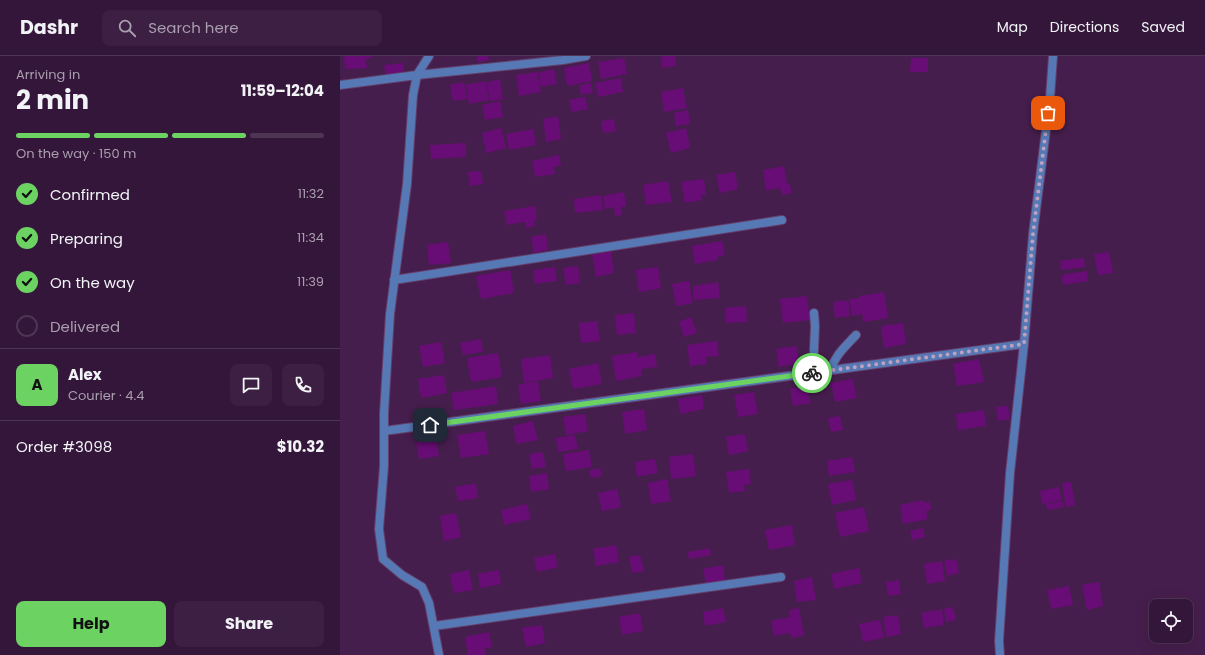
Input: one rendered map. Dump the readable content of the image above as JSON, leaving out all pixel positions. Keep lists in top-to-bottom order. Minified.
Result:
{"page":{"header":"Dashr","search":"Search here","nav":["Map","Directions","Saved"],"heading":["2 min","Arriving in","11:59–12:04"],"panel":["Alex","Courier · 4.4","Order #3098","$10.32"],"bar":"On the way · 150 m","list":[["Confirmed","11:32"],["Preparing","11:34"],["On the way","11:39"],"Delivered"],"round":"A","buttons":["Help","Share"]}}
